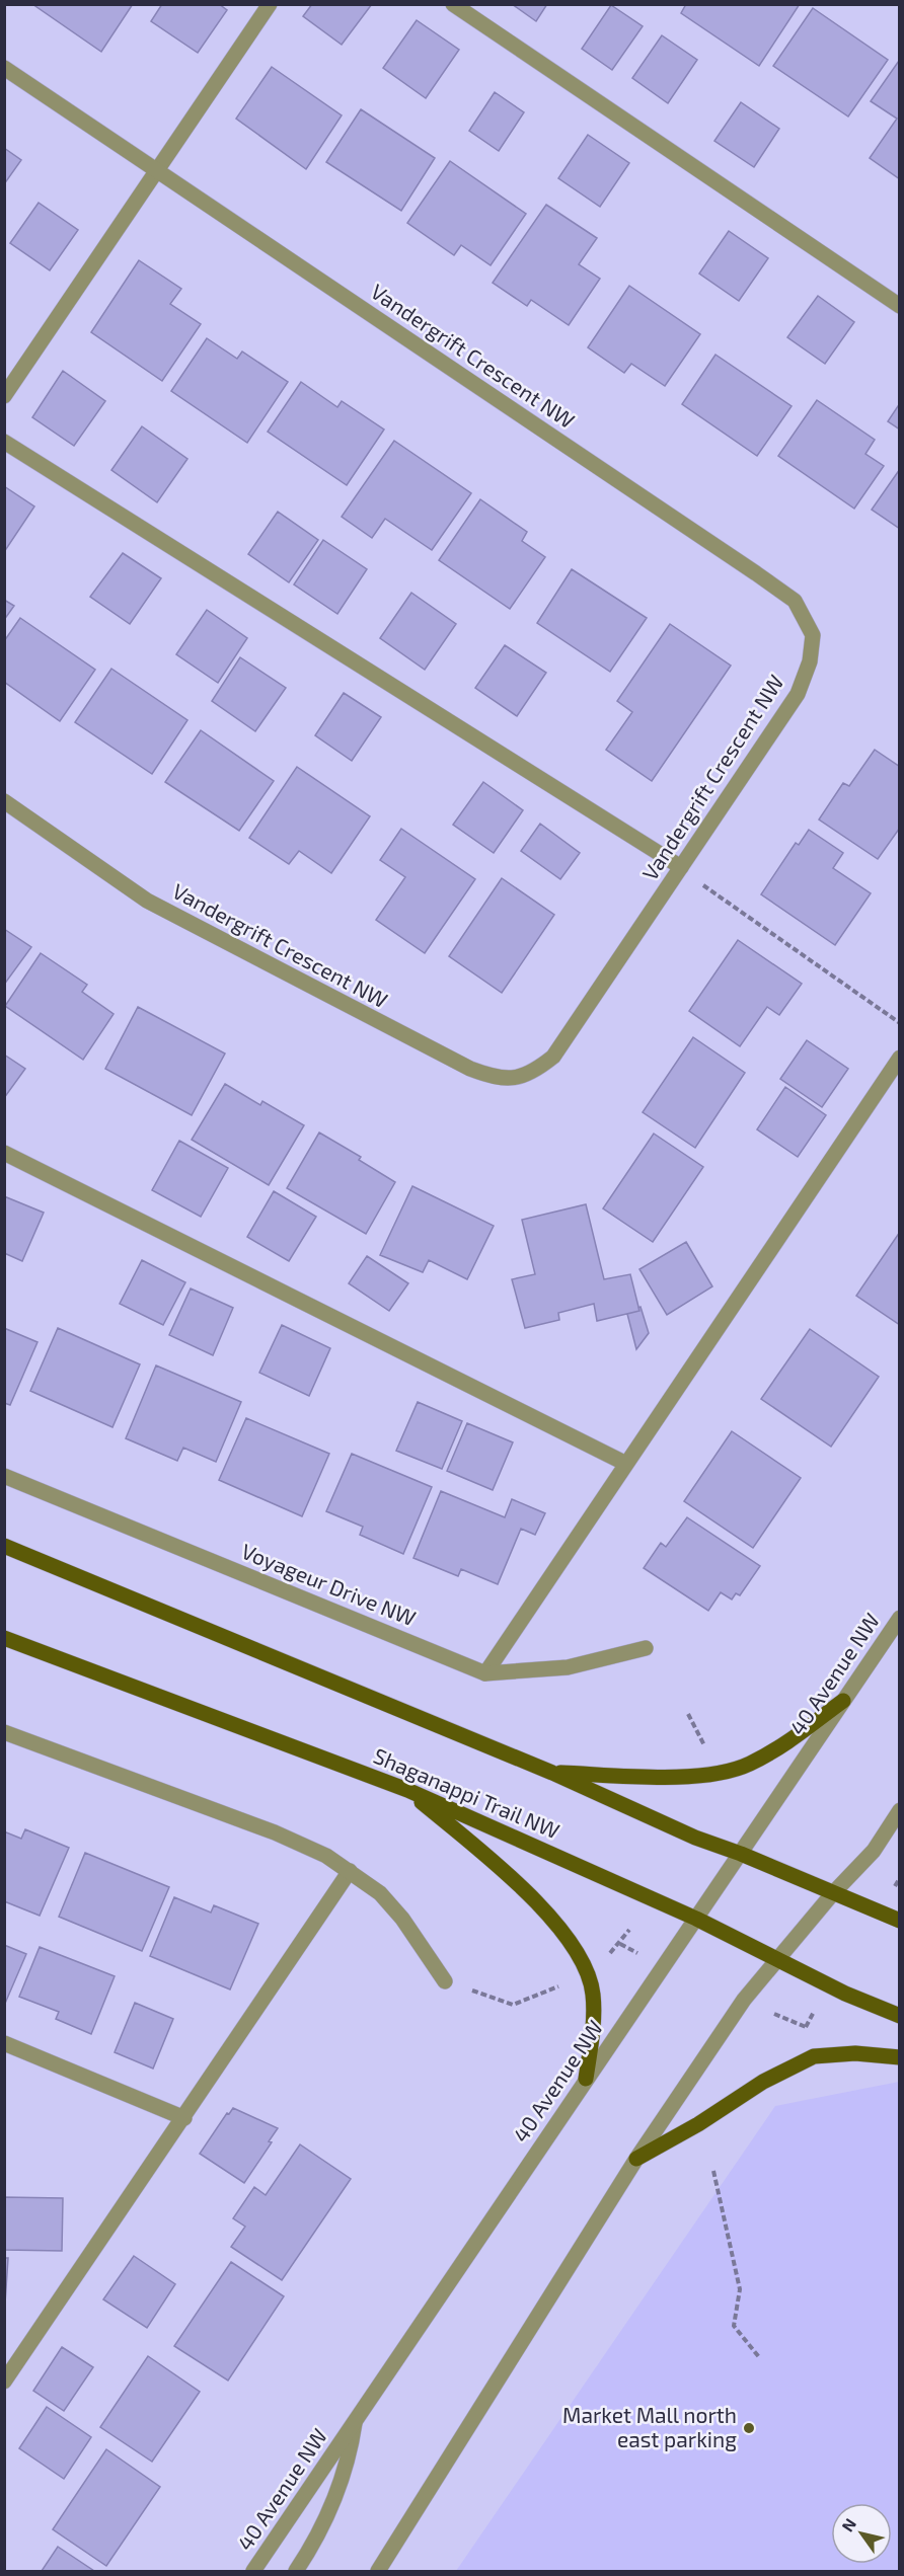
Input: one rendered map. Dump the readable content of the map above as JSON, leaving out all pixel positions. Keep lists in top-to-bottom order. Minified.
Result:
{"streets":{"main road":["Shaganappi Trail NW"],"street":["Vandergrift Crescent NW","Voyageur Drive NW","40 Avenue NW"]},"crossings":[["40 Avenue NW","Shaganappi Trail NW"]],"places":["Market Mall north east parking"],"north":"top left"}
